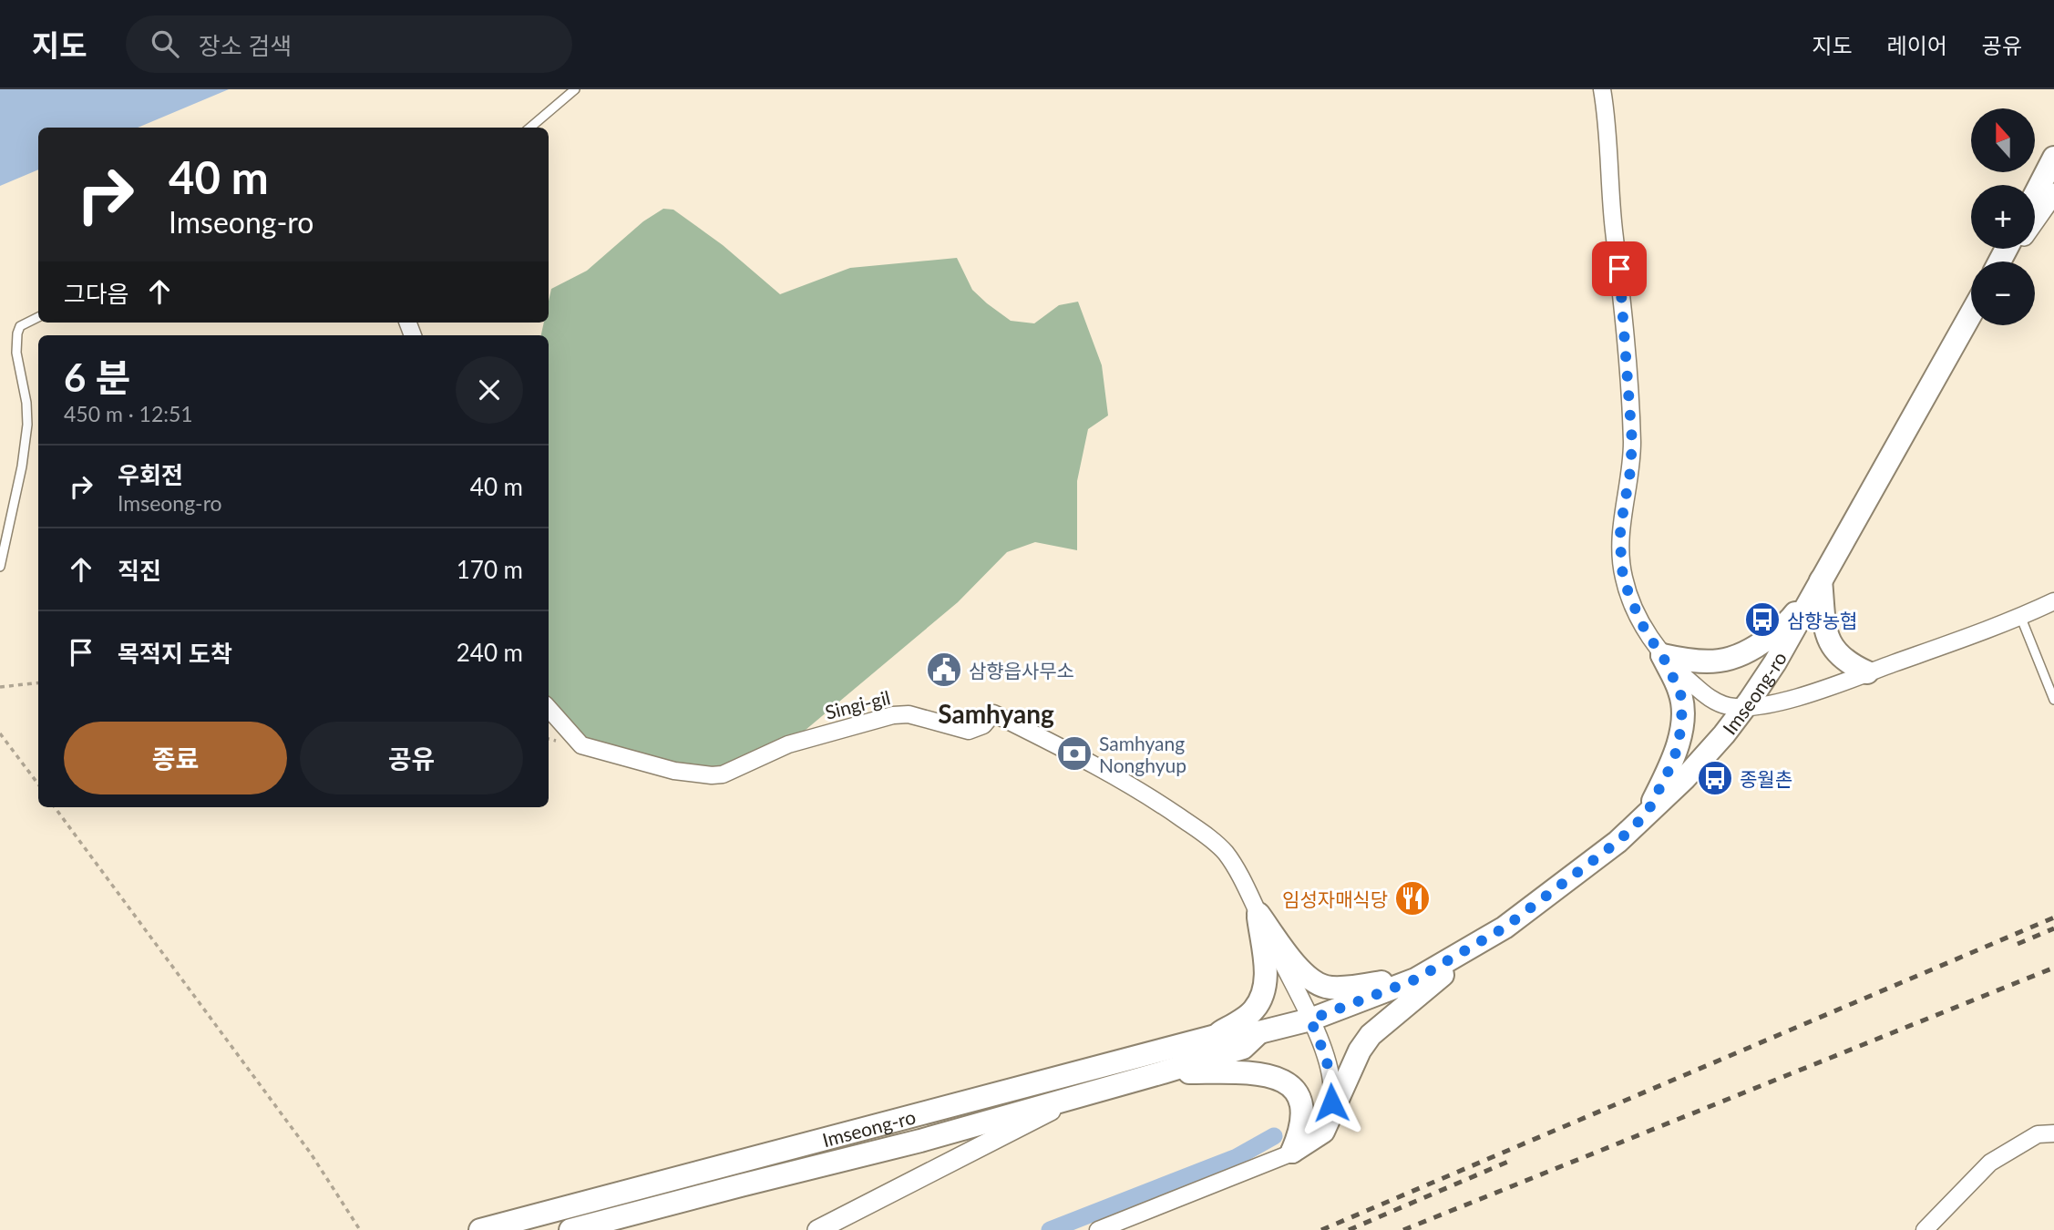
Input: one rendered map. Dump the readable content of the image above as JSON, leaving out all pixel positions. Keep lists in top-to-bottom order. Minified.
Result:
{"streets":{"main road":["Imseong-ro"],"street":["Singi-gil"]},"crossings":[["Imseong-ro","Singi-gil"]],"districts":["Samhyang"],"places":{"bus stop":["삼향농협","종월촌"],"public building":["삼향읍사무소"],"bank":["Samhyang Nonghyup"],"restaurant":["임성자매식당"]},"north":"top","page":{"header":"지도","search":"장소 검색","nav":["지도","레이어","공유"],"map_buttons":["+","−"],"turn":["40 m","Imseong-ro"],"then":"그다음","heading":["6 분","450 m · 12:51"],"list":[{"name":"우회전","note":"Imseong-ro","value":"40 m"},{"name":"직진","value":"170 m"},{"name":"목적지 도착","value":"240 m"}],"buttons":["종료","공유"]}}
